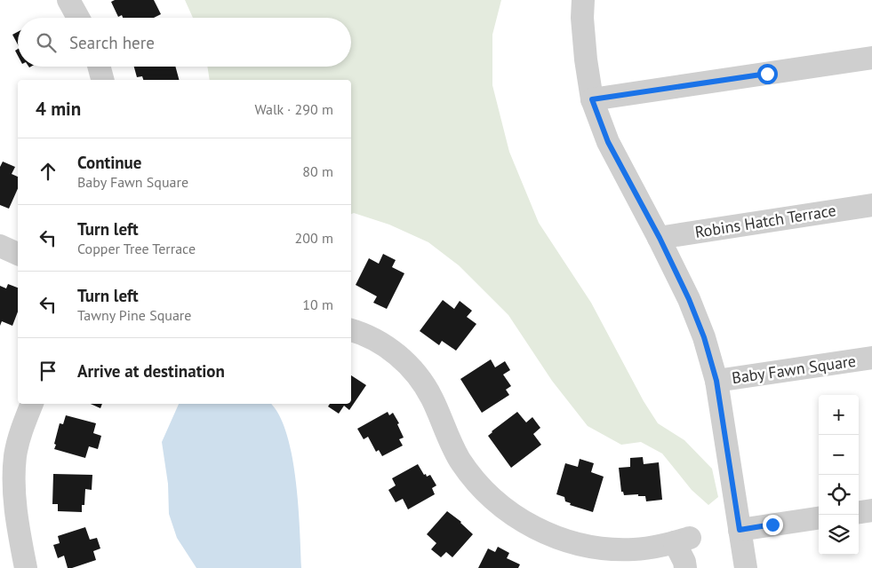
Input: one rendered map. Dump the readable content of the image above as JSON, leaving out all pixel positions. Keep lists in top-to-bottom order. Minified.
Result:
{"streets":{"street":["Robins Hatch Terrace","Baby Fawn Square"]},"page":{"search":"Search here","heading":["4 min","Walk · 290 m"],"list":[["Continue","Baby Fawn Square","80 m"],["Turn left","Copper Tree Terrace","200 m"],["Turn left","Tawny Pine Square","10 m"],"Arrive at destination"],"map_buttons":["+","−"]}}
